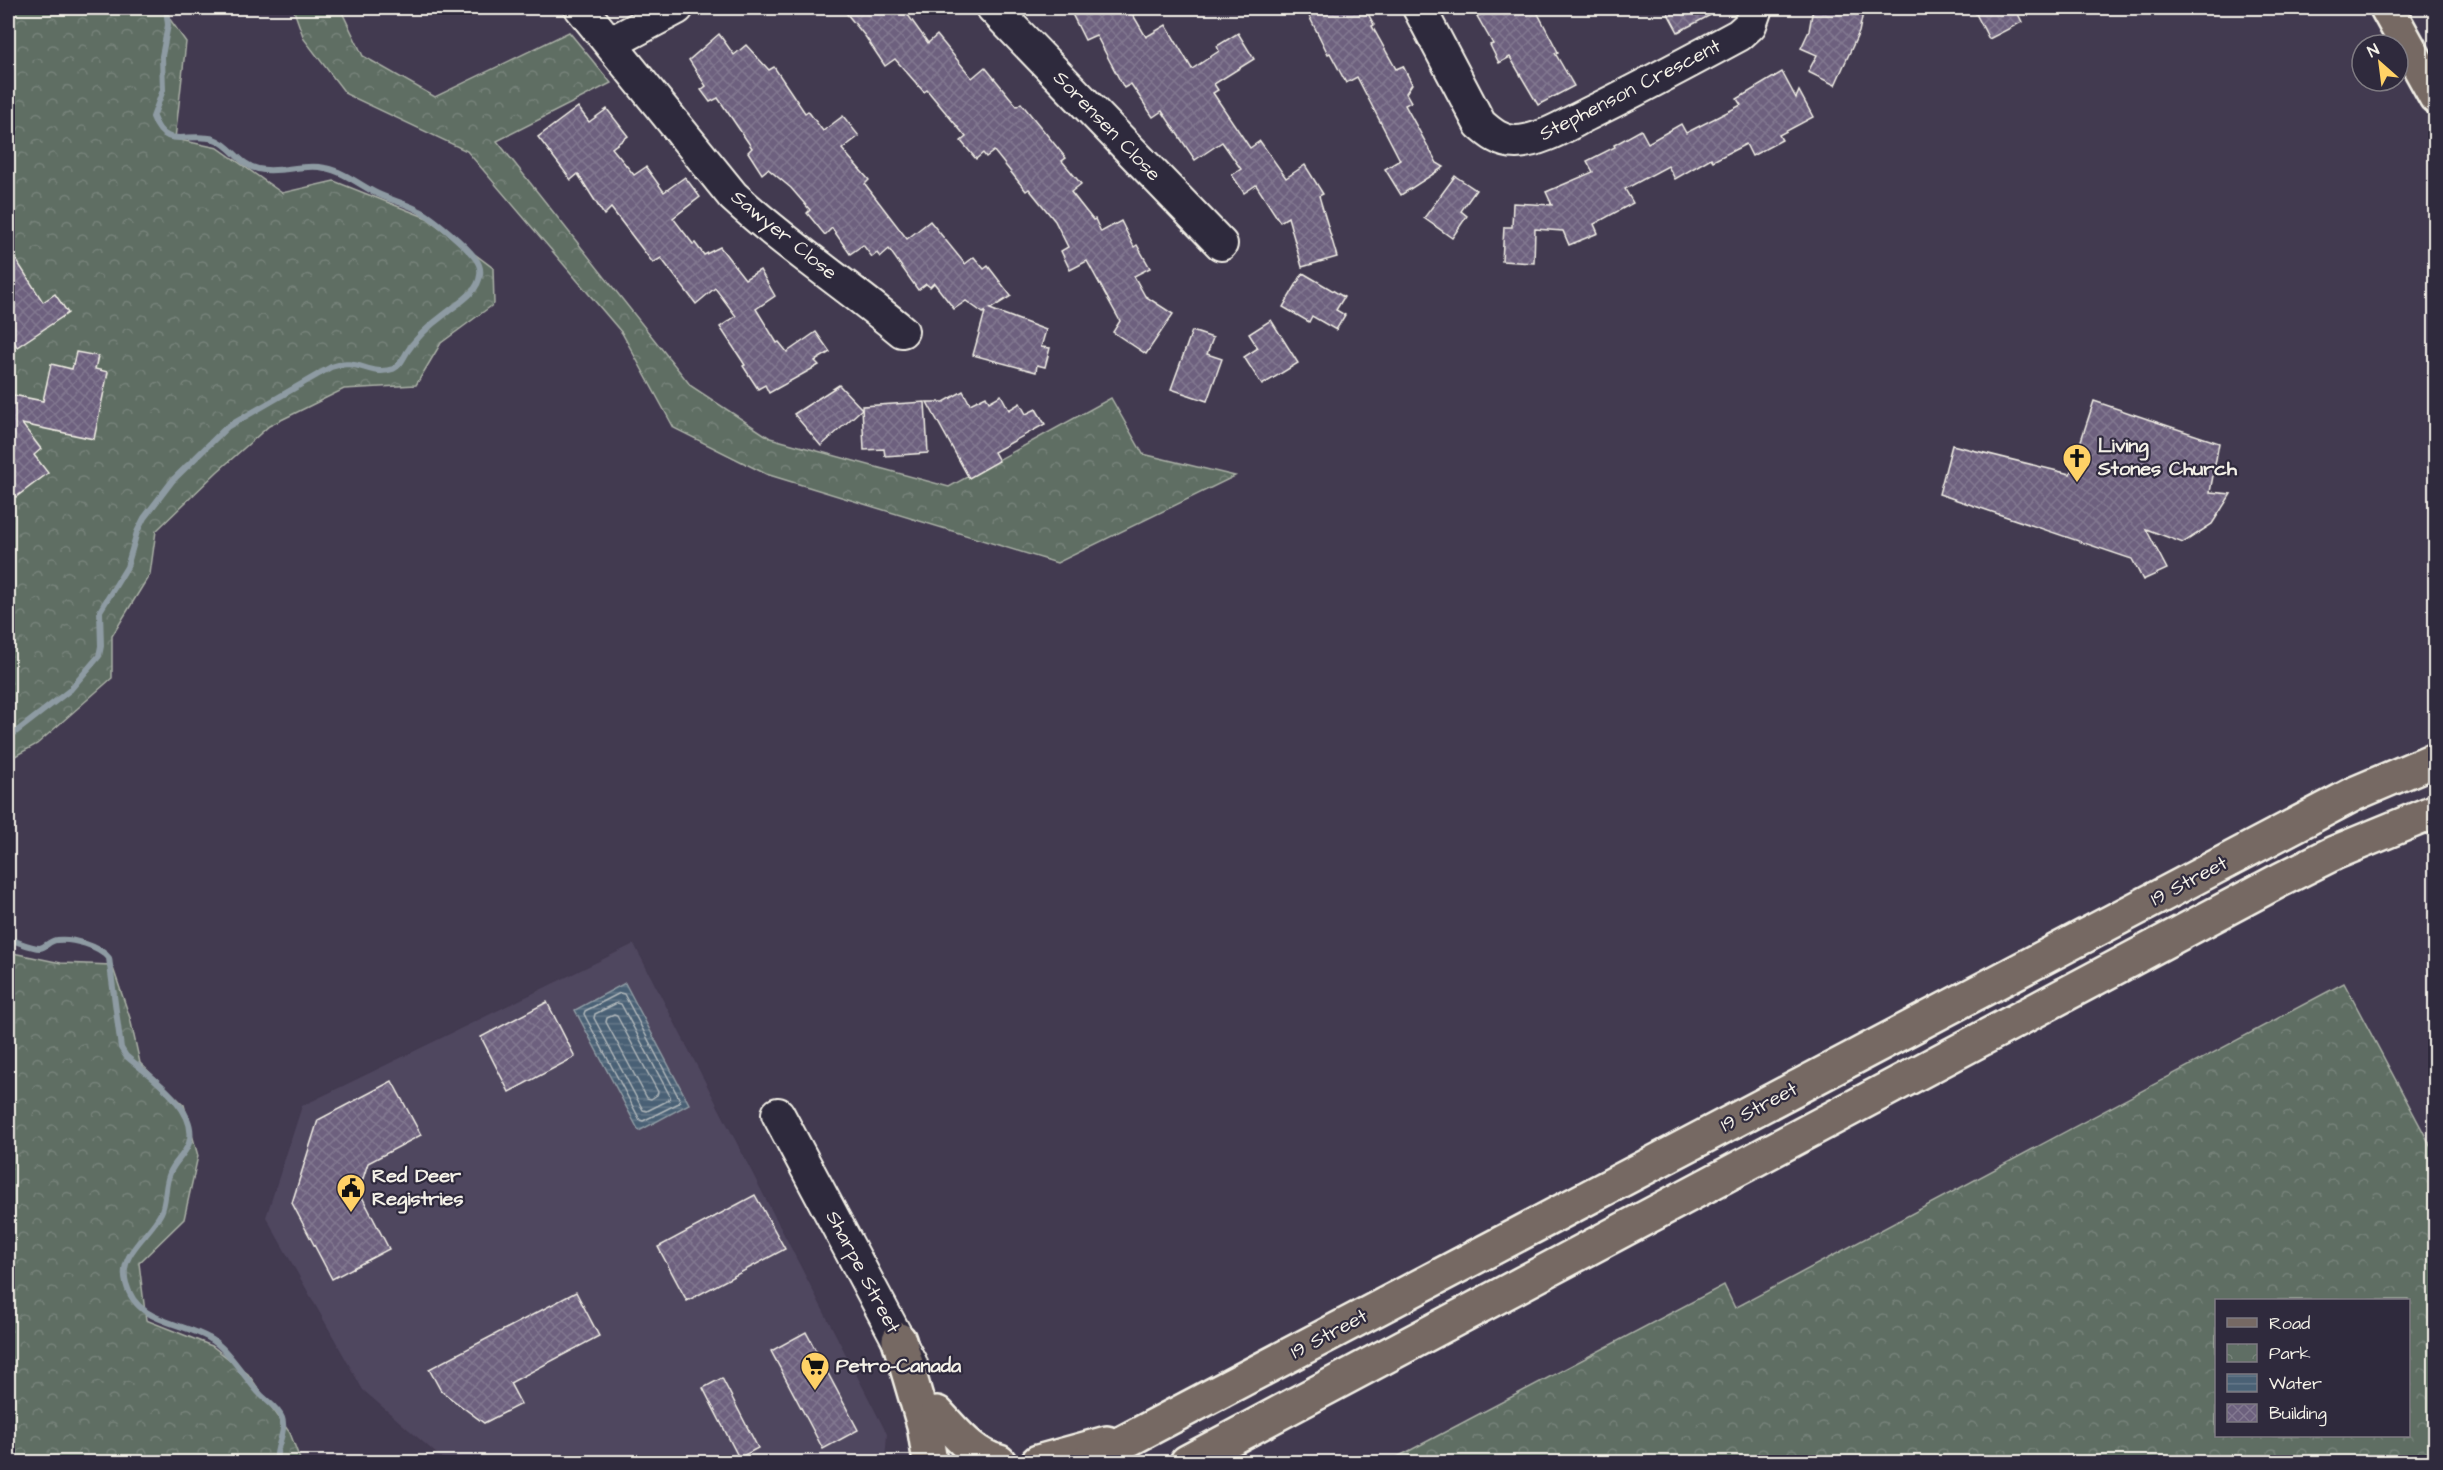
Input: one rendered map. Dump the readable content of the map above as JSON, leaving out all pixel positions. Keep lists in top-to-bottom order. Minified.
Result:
{"streets":{"main road":["19 Street"],"street":["Stephenson Crescent","Sorensen Close","Sawyer Close","Sharpe Street"]},"places":{"church":["Living Stones Church"],"public building":["Red Deer Registries"],"supermarket":["Petro-Canada"]},"legend":["Road","Park","Water","Building"],"north":"top left"}
